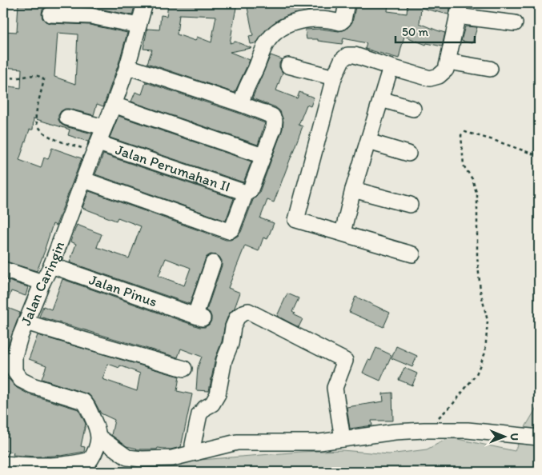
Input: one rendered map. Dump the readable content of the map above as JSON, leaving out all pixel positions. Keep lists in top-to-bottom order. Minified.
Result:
{"streets":{"street":["Jalan Perumahan II","Jalan Caringin","Jalan Pinus"]},"crossings":[["Jalan Perumahan II","Jalan Caringin"],["Jalan Caringin","Jalan Pinus"]],"scale_bar":"50 m","north":"right"}
